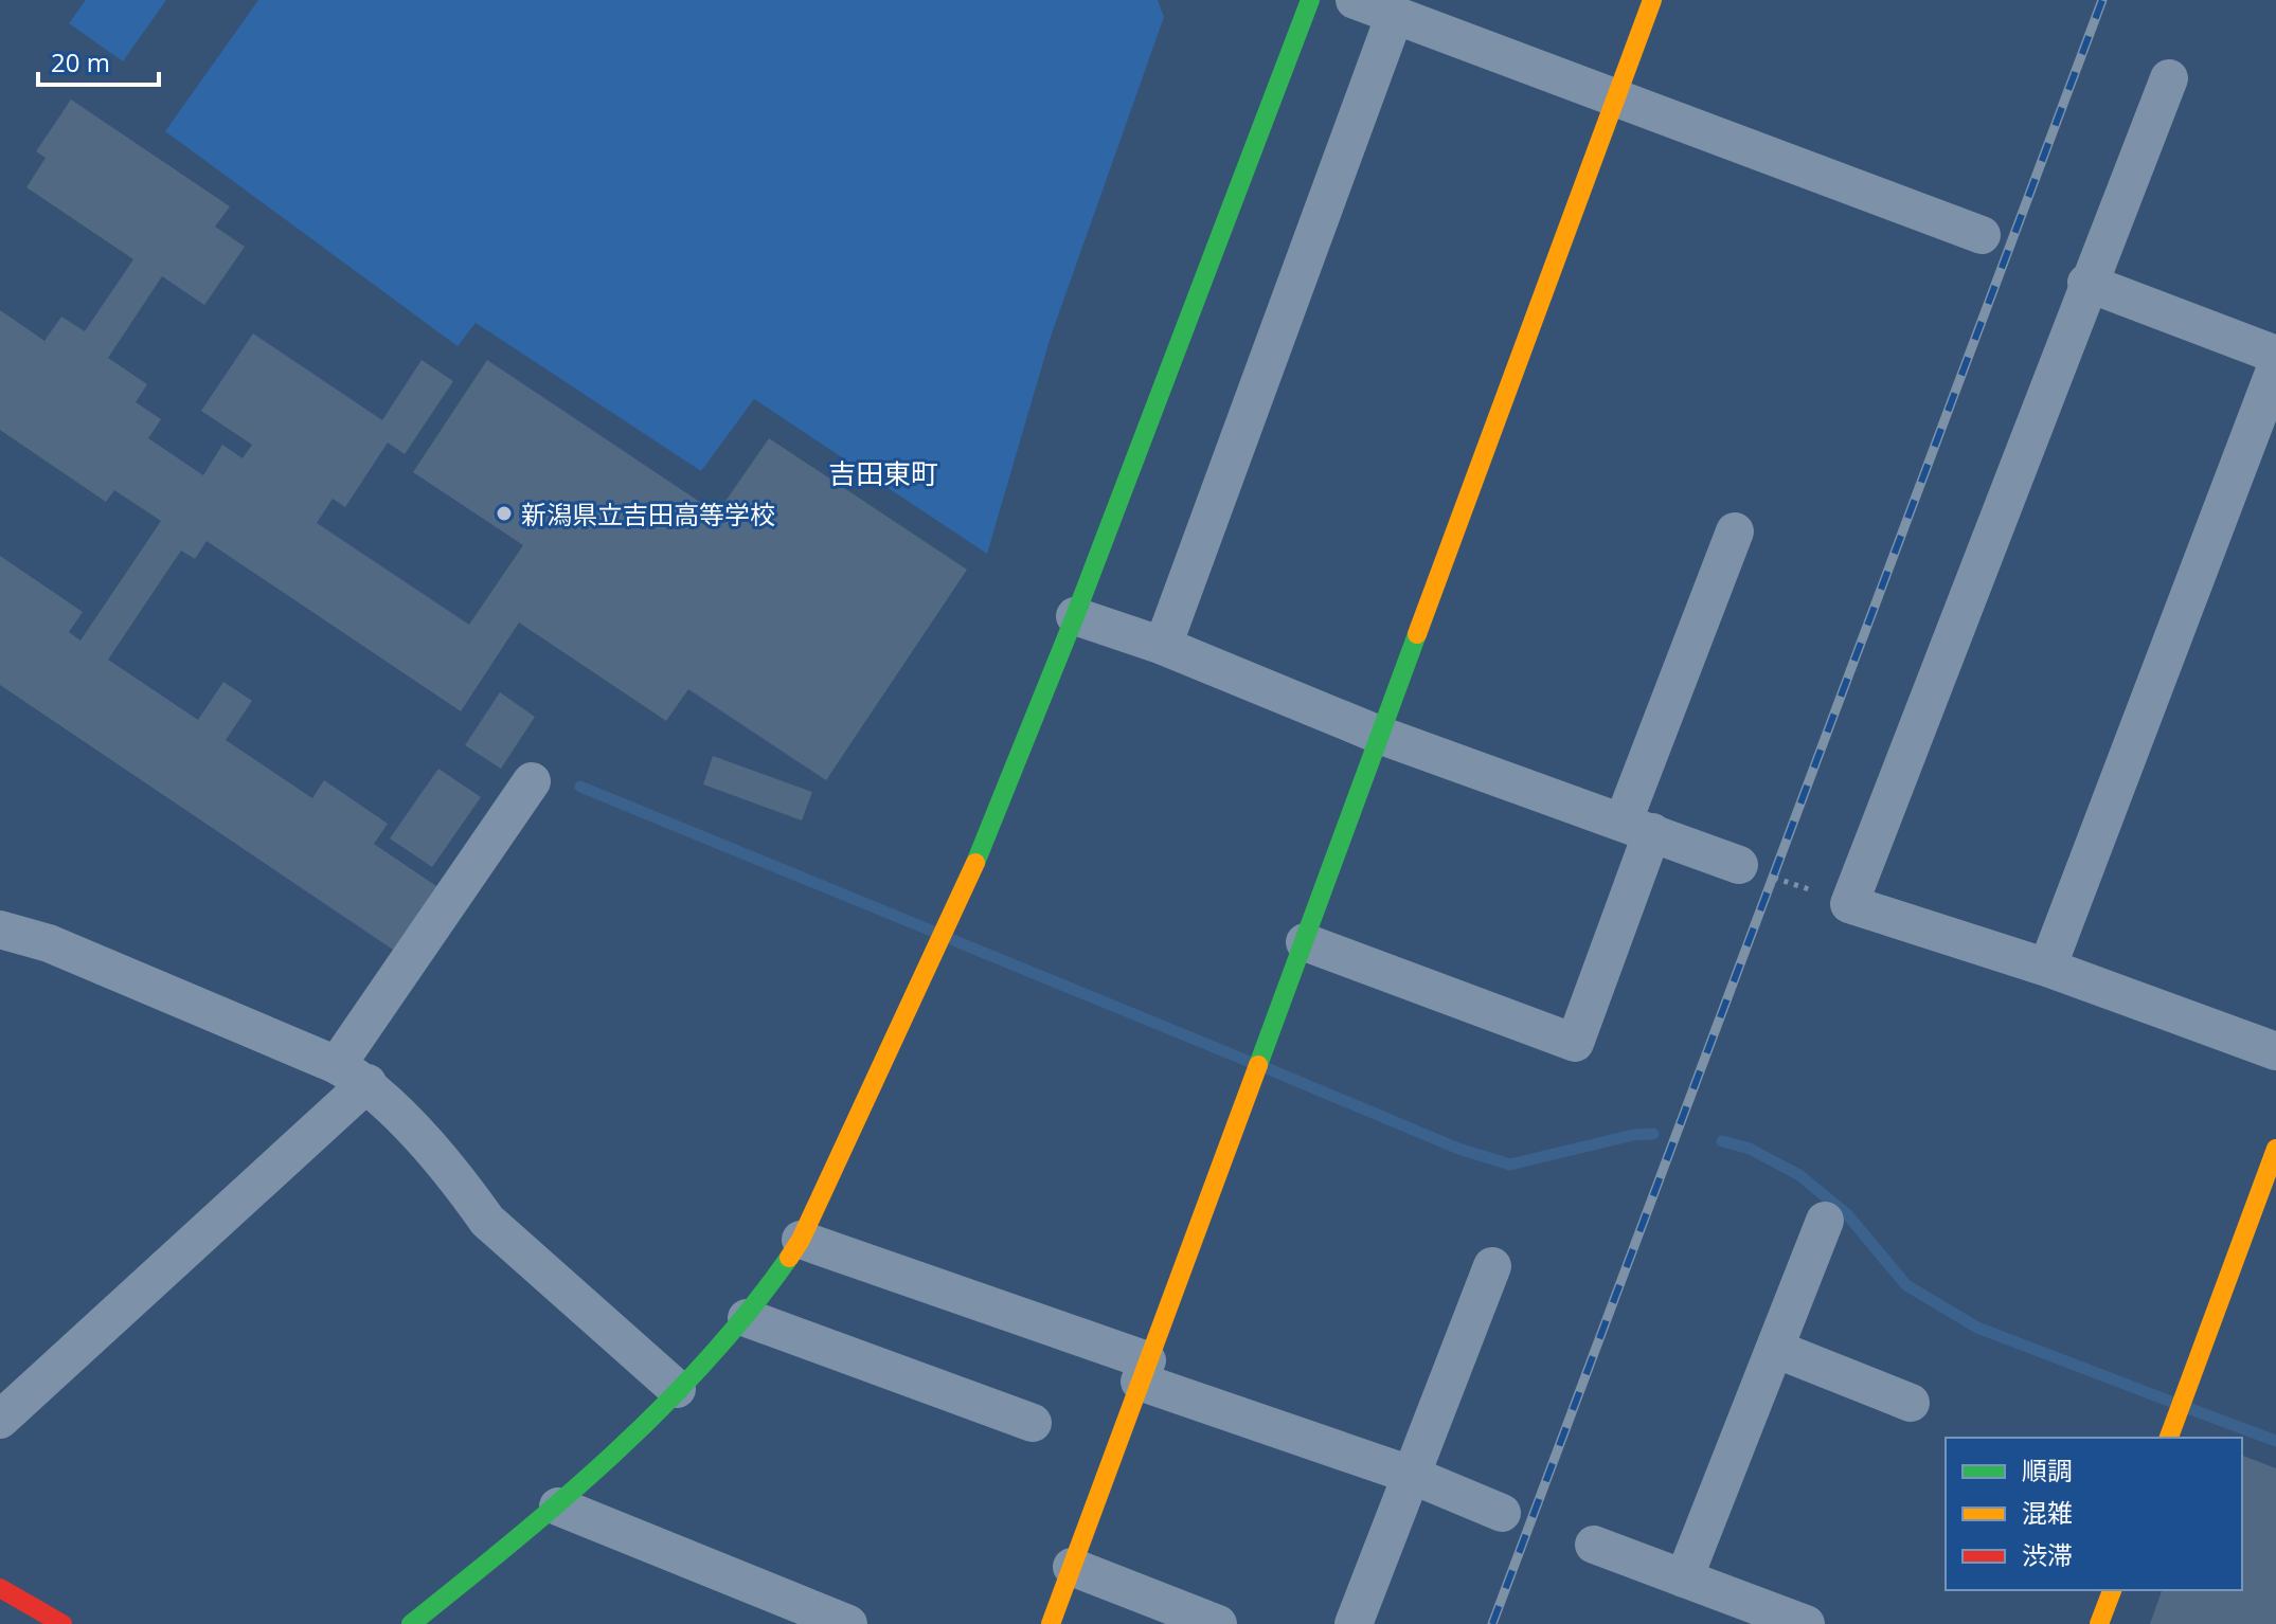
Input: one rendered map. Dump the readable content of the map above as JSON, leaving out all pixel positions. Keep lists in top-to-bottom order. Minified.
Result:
{"districts":["吉田東町"],"places":["新潟県立吉田高等学校"],"legend":["順調","混雑","渋滞"],"scale_bar":"20 m"}
